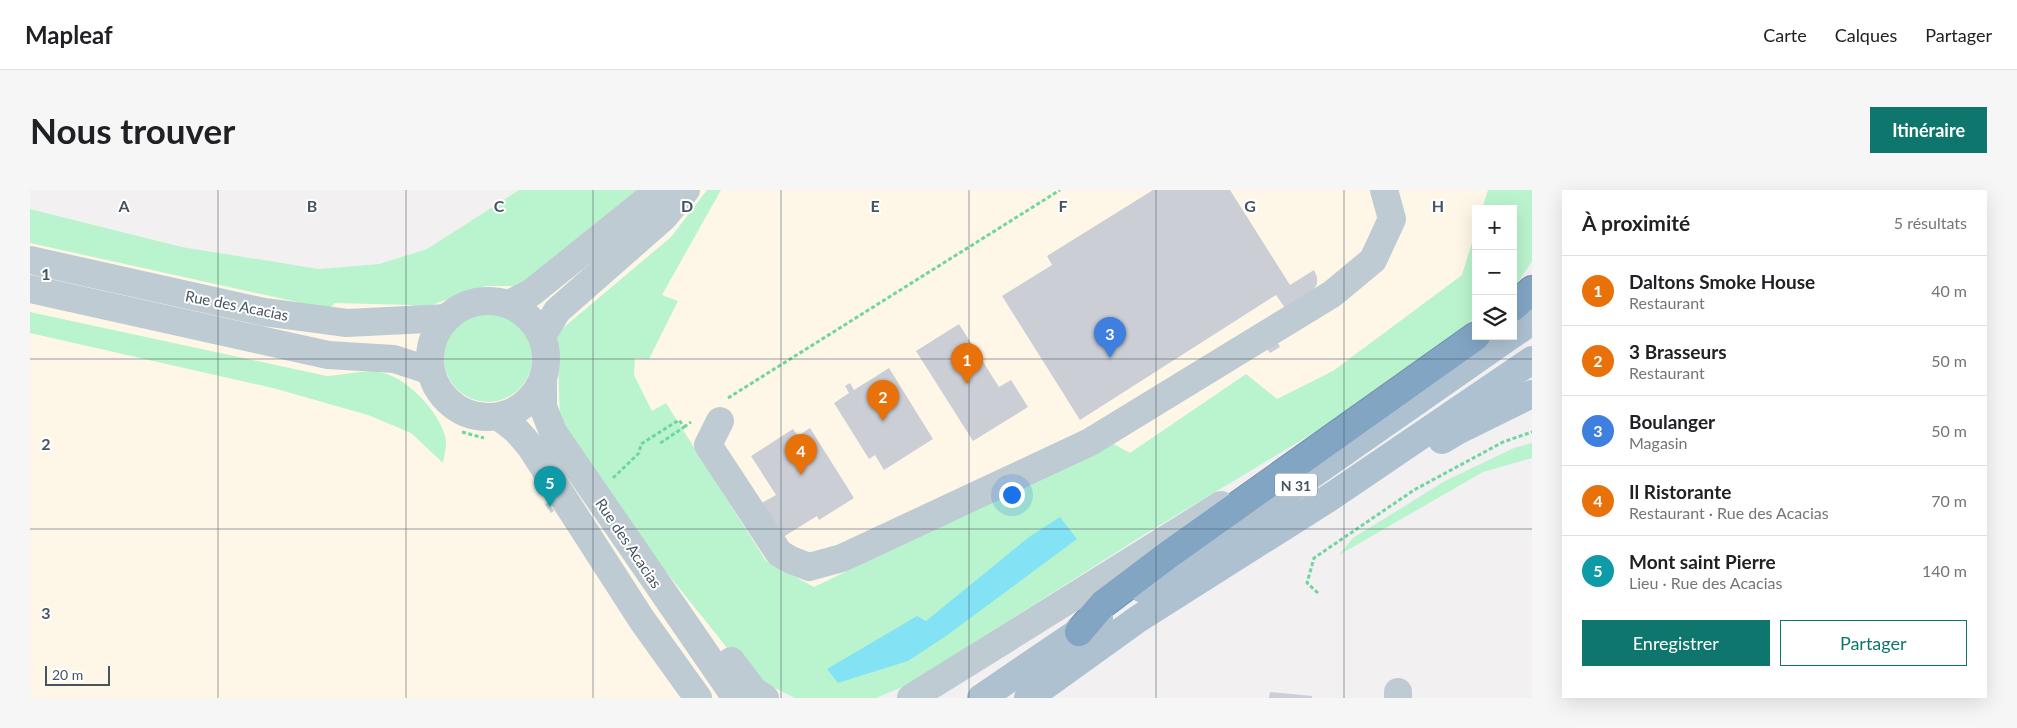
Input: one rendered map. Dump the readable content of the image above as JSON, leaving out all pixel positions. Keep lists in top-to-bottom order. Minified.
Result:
{"streets":{"main road":["N 31"],"street":["Rue des Acacias"]},"scale_bar":"20 m","page":{"header":"Mapleaf","nav":["Carte","Calques","Partager"],"buttons":["Itinéraire",["Enregistrer","Partager"]],"title":"Nous trouver","heading":["À proximité","5 résultats"],"map_buttons":["+","−"],"list":[{"mark":"1","name":"Daltons Smoke House","note":"Restaurant","value":"40 m"},{"mark":"2","name":"3 Brasseurs","note":"Restaurant","value":"50 m"},{"mark":"3","name":"Boulanger","note":"Magasin","value":"50 m"},{"mark":"4","name":"Il Ristorante","note":"Restaurant · Rue des Acacias","value":"70 m"},{"mark":"5","name":"Mont saint Pierre","note":"Lieu · Rue des Acacias","value":"140 m"}],"pins":["3","1","2","4","5"],"scale":"20 m"},"grid":{"columns":["A","B","C","D","E","F","G","H"],"rows":["1","2","3"]}}
